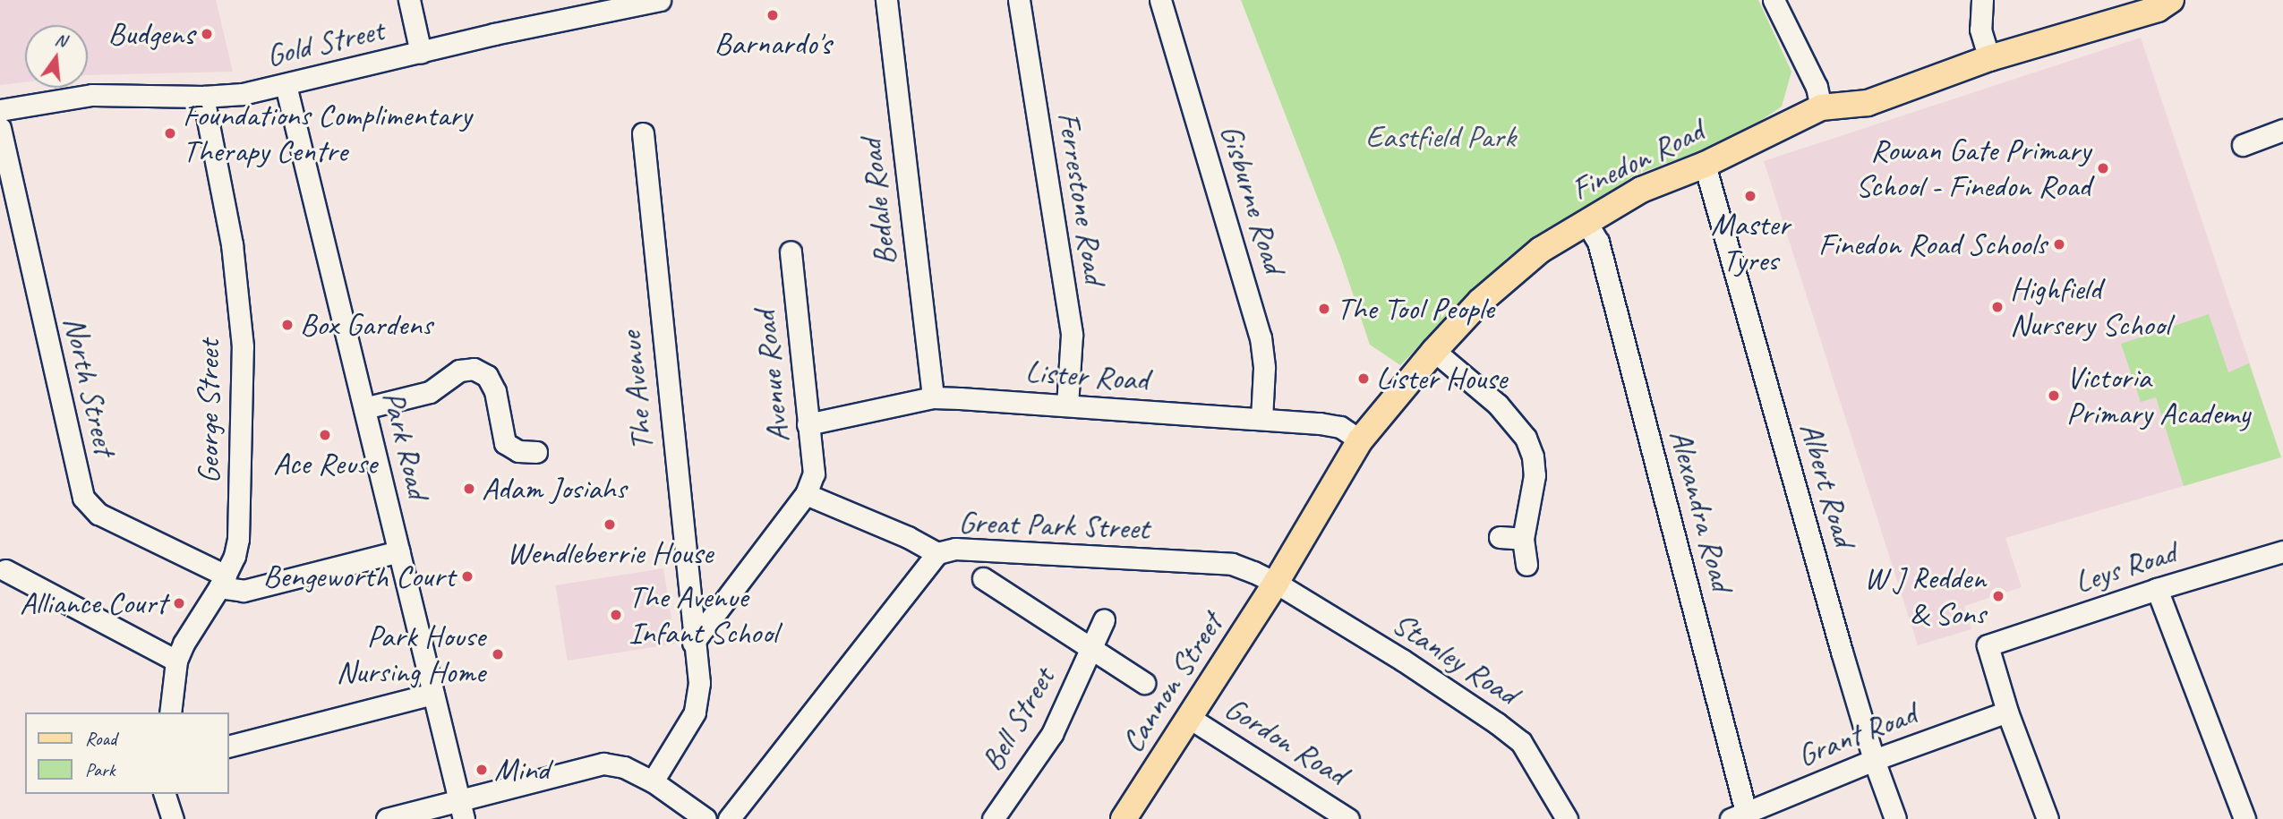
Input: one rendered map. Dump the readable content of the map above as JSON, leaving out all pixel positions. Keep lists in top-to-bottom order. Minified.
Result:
{"streets":{"main road":["Finedon Road","Cannon Street"],"street":["Gold Street","Ferrestone Road","Gisburne Road","Bedale Road","Lister Road","Avenue Road","North Street","The Avenue","George Street","Park Road","Albert Road","Alexandra Road","Great Park Street","Leys Road","Stanley Road","Bell Street","Grant Road","Gordon Road"]},"crossings":[["Gold Street","George Street"],["Gold Street","Park Road"],["Finedon Road","Lister Road"],["Finedon Road","Albert Road"],["Finedon Road","Alexandra Road"],["Finedon Road","Great Park Street"],["Finedon Road","Stanley Road"],["Finedon Road","Cannon Street"],["Ferrestone Road","Lister Road"],["Gisburne Road","Lister Road"],["Bedale Road","Lister Road"],["Lister Road","Avenue Road"],["North Street","George Street"],["Albert Road","Grant Road"],["Alexandra Road","Grant Road"],["Great Park Street","Stanley Road"],["Great Park Street","Cannon Street"],["Leys Road","Grant Road"],["Stanley Road","Cannon Street"],["Cannon Street","Gordon Road"]],"parks":["Eastfield Park"],"places":["Barnardo's","Budgens","Foundations Complimentary Therapy Centre","Rowan Gate Primary School - Finedon Road","Master Tyres","Finedon Road Schools","Highfield Nursery School","The Tool People","Box Gardens","Lister House","Victoria Primary Academy","Ace Reuse","Adam Josiahs","Wendleberrie House","Bengeworth Court","W J Redden & Sons","Alliance Court","The Avenue Infant School","Park House Nursing Home","Mind"],"legend":["Road","Park"],"north":"top"}
